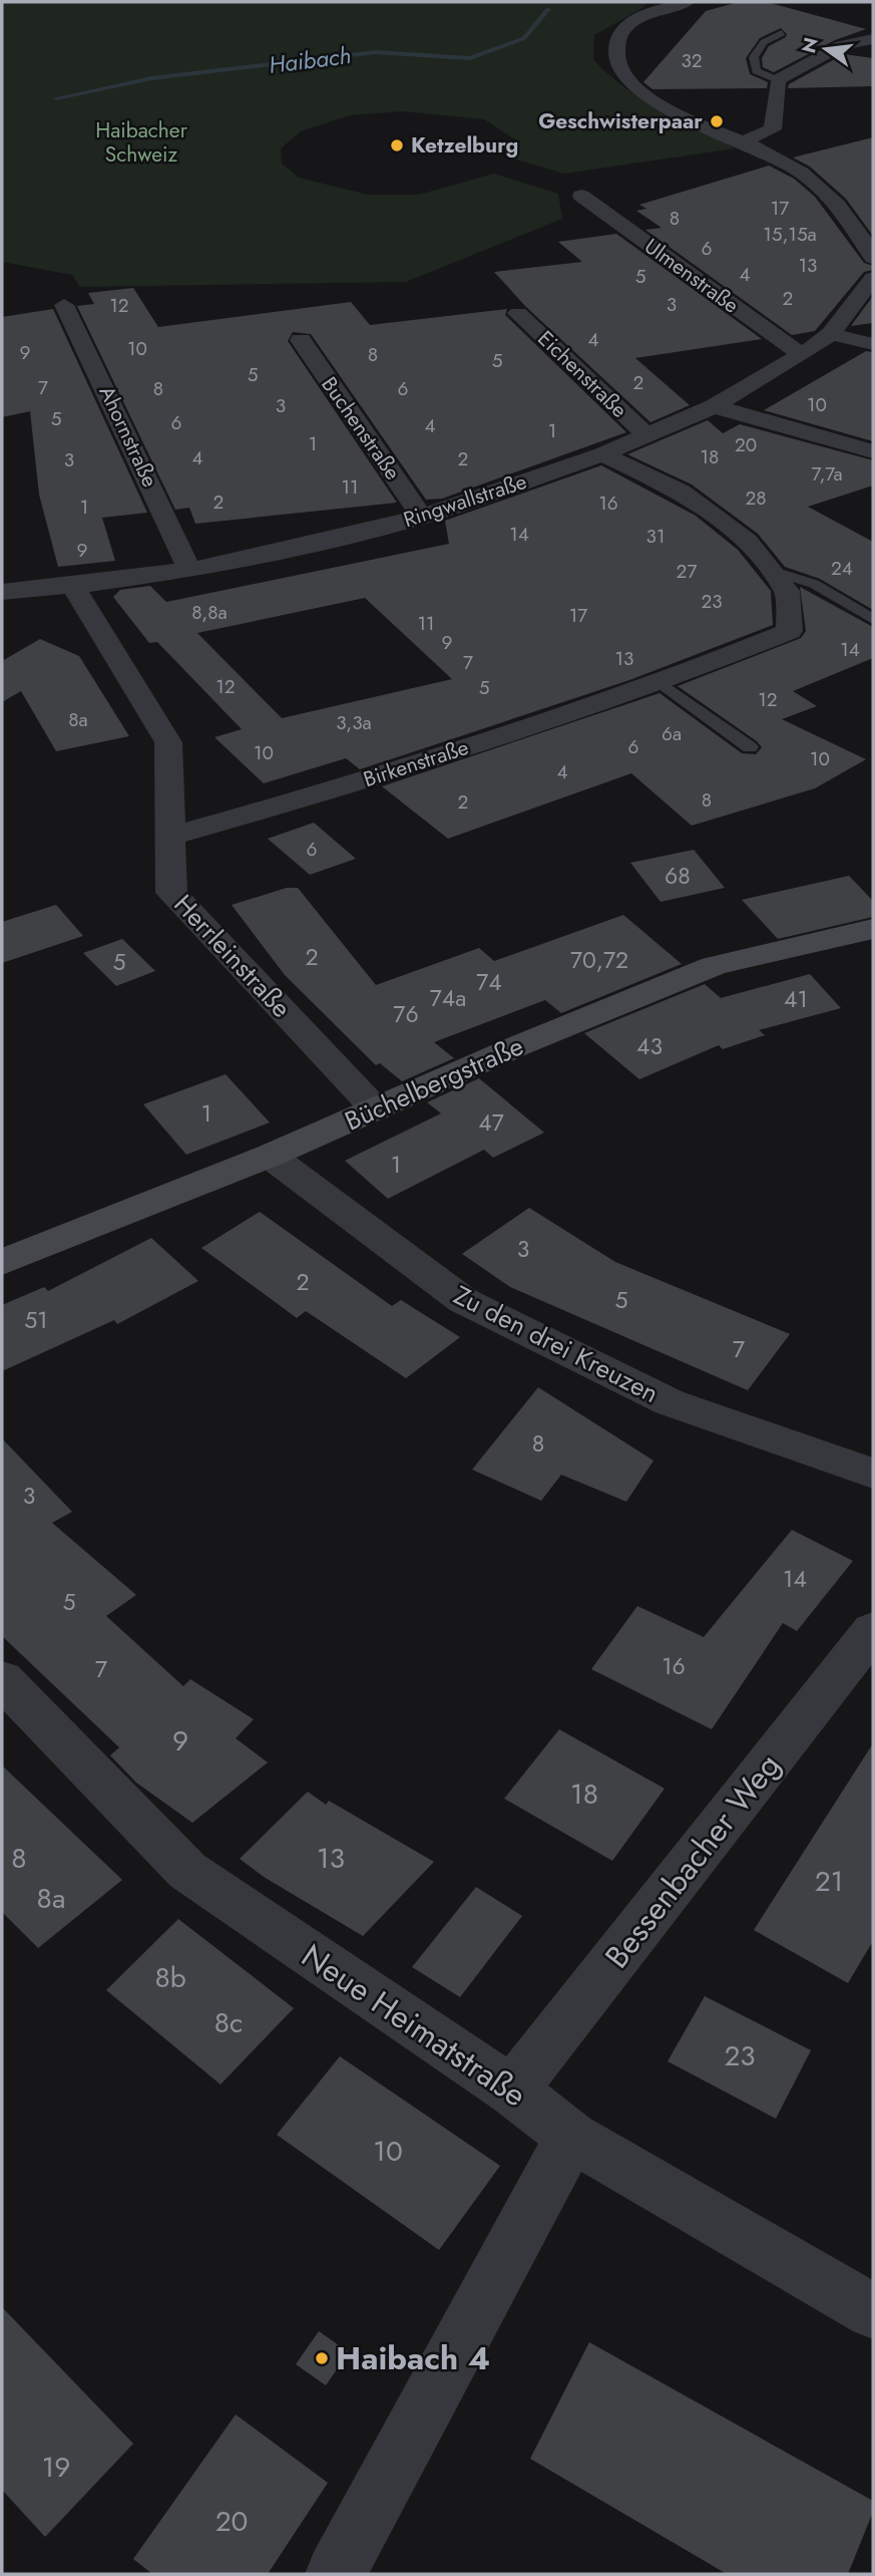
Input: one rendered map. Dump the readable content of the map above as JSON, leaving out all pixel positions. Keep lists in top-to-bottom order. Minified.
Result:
{"streets":{"street":["Ulmenstraße","Eichenstraße","Buchenstraße","Ahornstraße","Ringwallstraße","Birkenstraße","Herrleinstraße","Büchelbergstraße","Zu den drei Kreuzen","Bessenbacher Weg","Neue Heimatstraße"]},"crossings":[["Ulmenstraße","Ringwallstraße"],["Eichenstraße","Ringwallstraße"],["Buchenstraße","Ringwallstraße"],["Ahornstraße","Ringwallstraße"],["Ringwallstraße","Birkenstraße"],["Ringwallstraße","Herrleinstraße"],["Birkenstraße","Herrleinstraße"],["Herrleinstraße","Büchelbergstraße"],["Büchelbergstraße","Zu den drei Kreuzen"],["Bessenbacher Weg","Neue Heimatstraße"]],"water":["Haibach"],"parks":["Haibacher Schweiz"],"places":["Geschwisterpaar","Ketzelburg","Haibach 4"],"house_numbers":["32","17","8","15,15a","6","13","4","5","2","3","12","4","10","9","8","5","5","2","7","8","6","10","3","5","6","4","1","1","20","18","4","2","3","7,7a","11","28","2","16","1","14","31","9","24","27","23","8,8a","17","11","9","14","13","7","12","5","12","8a","3,3a","6a","6","10","10","4","8","2","6","68","2","70,72","5","74","74a","41","76","43","1","47","1","3","2","5","51","7","8","3","14","5","16","7","9","18","8","13","21","8a","8b","8c","23","10","19","20"],"north":"left"}
